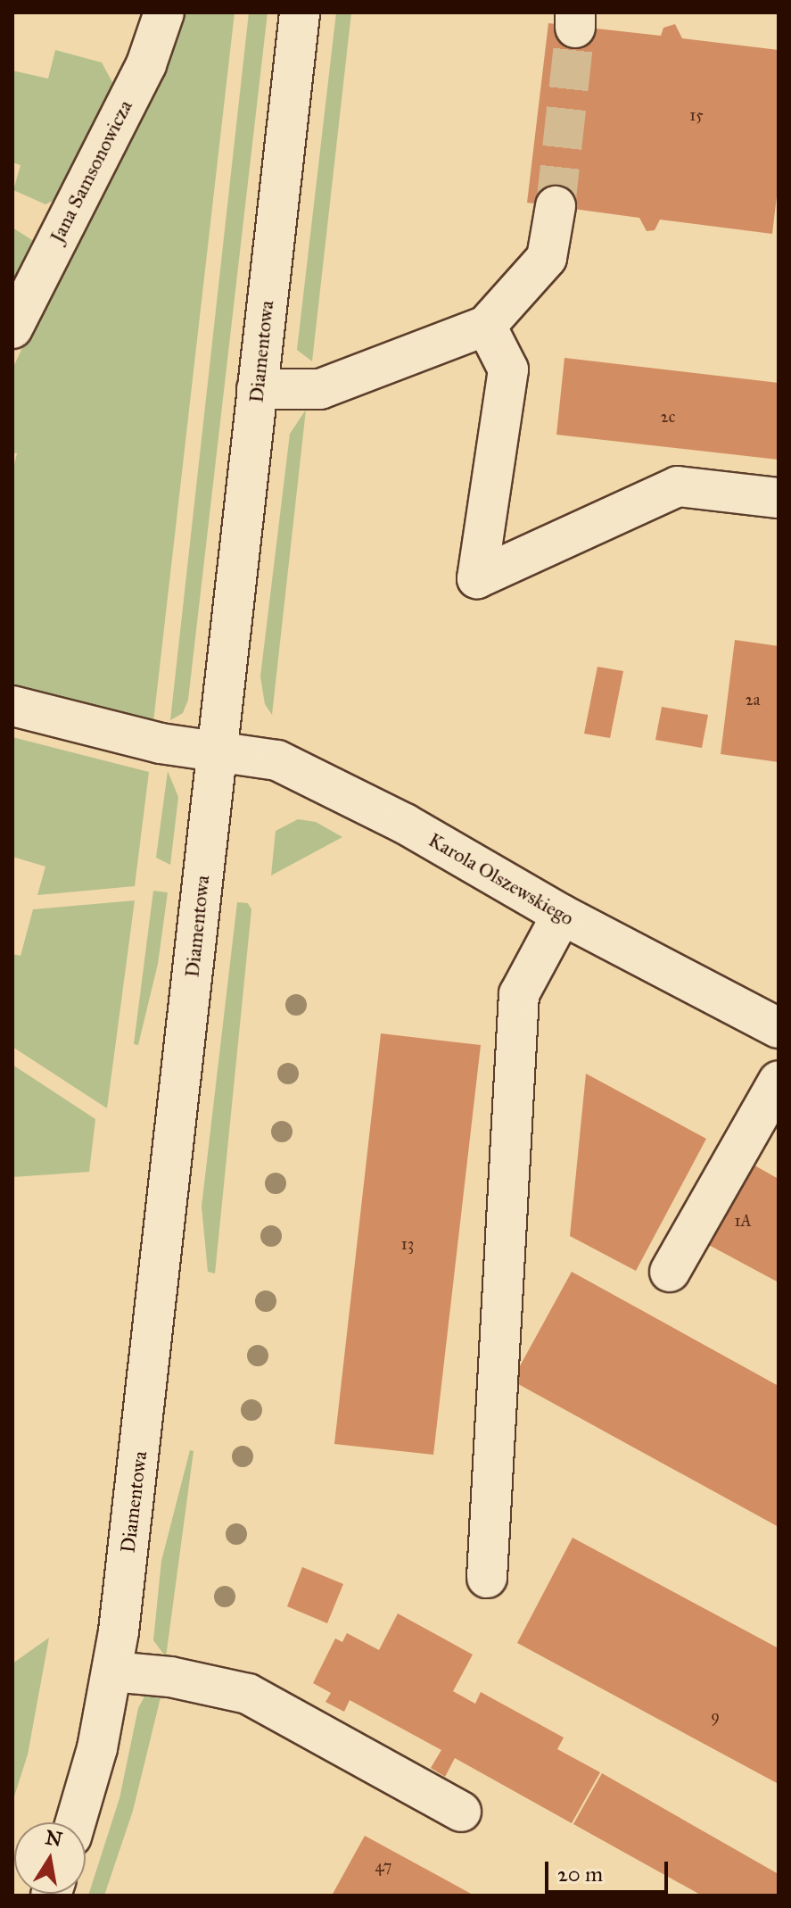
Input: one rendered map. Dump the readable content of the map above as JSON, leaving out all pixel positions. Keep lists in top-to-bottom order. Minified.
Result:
{"streets":{"street":["Jana Samsonowicza","Diamentowa","Karola Olszewskiego"]},"crossings":[["Diamentowa","Karola Olszewskiego"]],"house_numbers":["15","2c","2a","1A","13","9","47"],"scale_bar":"20 m","north":"top"}
